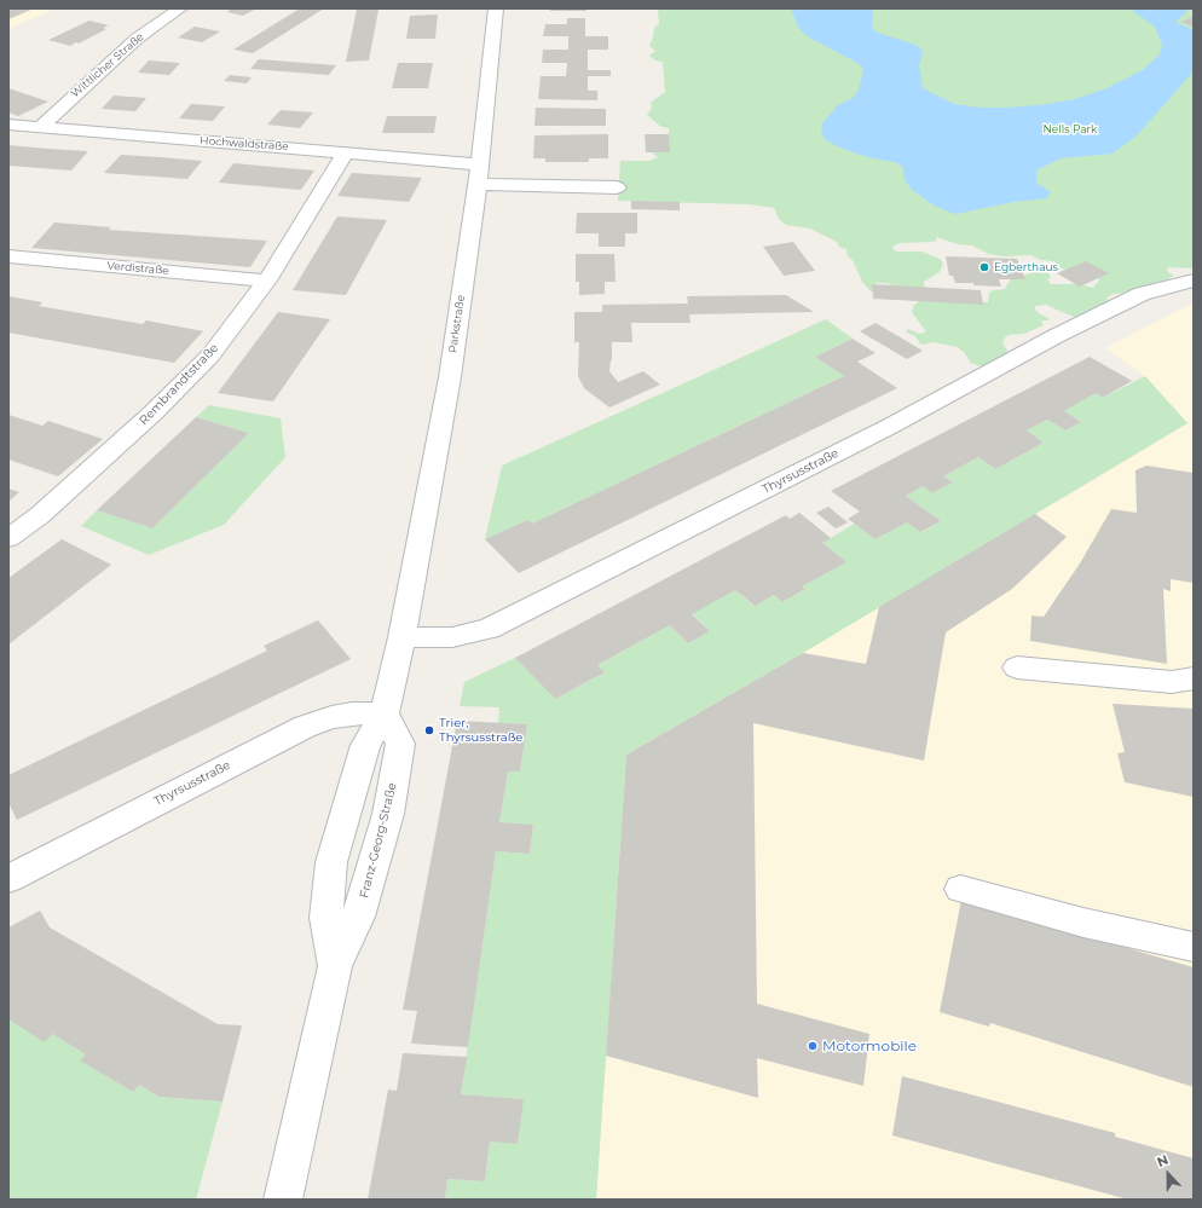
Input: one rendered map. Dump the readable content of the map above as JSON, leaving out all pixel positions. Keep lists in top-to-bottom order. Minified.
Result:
{"streets":{"street":["Wittlicher Straße","Hochwaldstraße","Verdistraße","Parkstraße","Rembrandtstraße","Thyrsusstraße","Franz-Georg-Straße"]},"crossings":[["Wittlicher Straße","Hochwaldstraße"],["Hochwaldstraße","Parkstraße"],["Hochwaldstraße","Rembrandtstraße"],["Verdistraße","Rembrandtstraße"],["Parkstraße","Thyrsusstraße"],["Parkstraße","Franz-Georg-Straße"],["Thyrsusstraße","Franz-Georg-Straße"]],"parks":["Nells Park"],"places":["Egberthaus","Trier, Thyrsusstraße","Motormobile"],"north":"top"}
